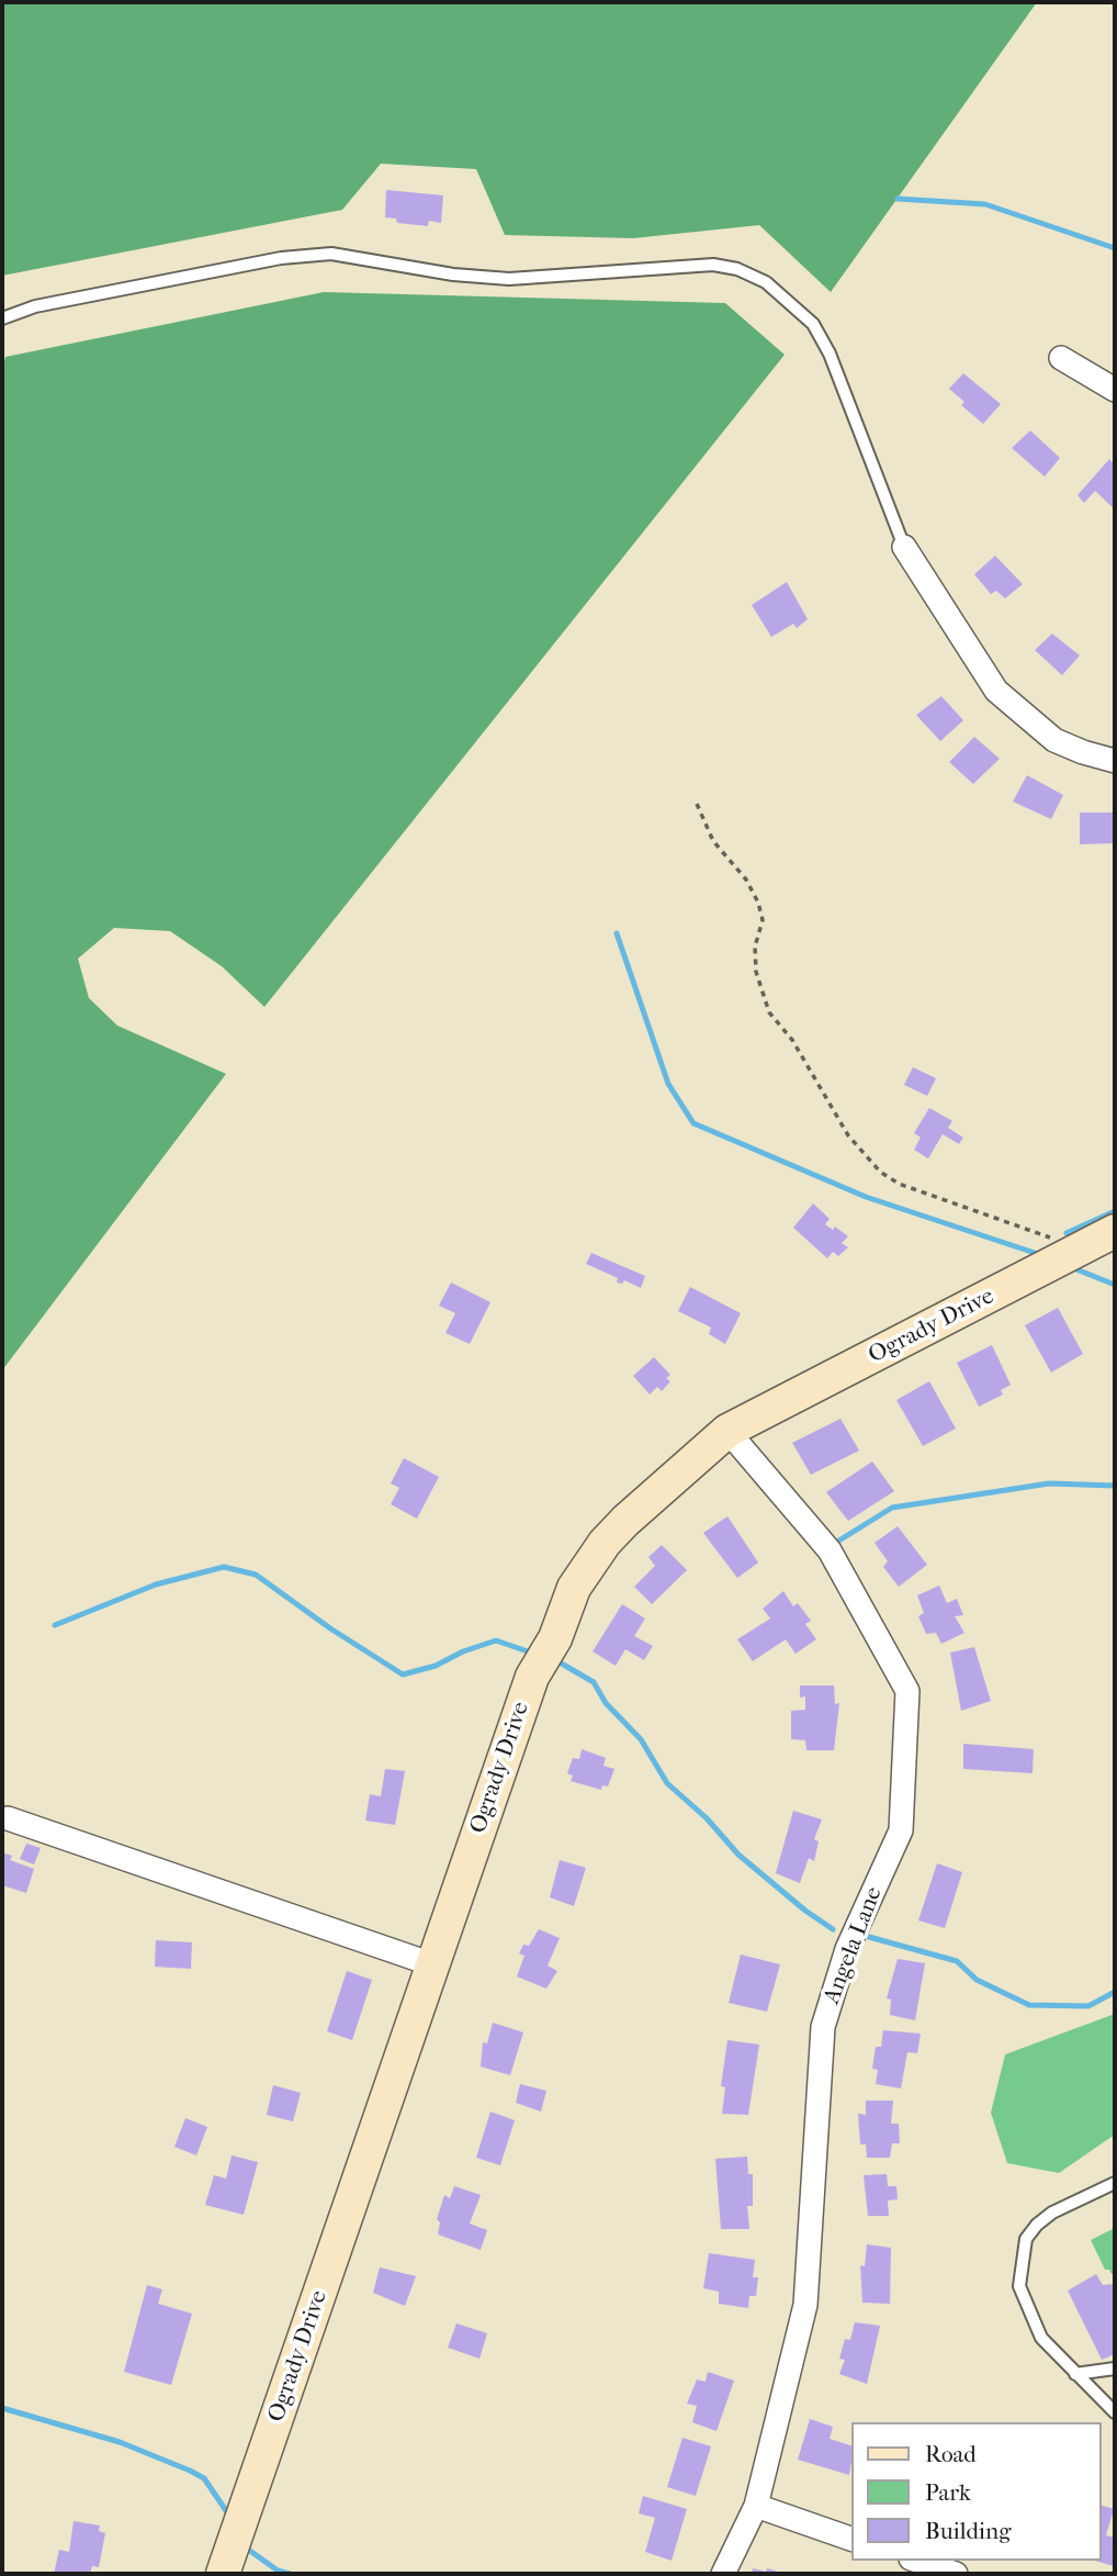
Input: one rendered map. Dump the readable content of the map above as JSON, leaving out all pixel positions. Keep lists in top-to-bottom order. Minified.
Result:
{"streets":{"street":["Ogrady Drive","Angela Lane"]},"crossings":[["Ogrady Drive","Angela Lane"]],"legend":["Road","Park","Building"]}
